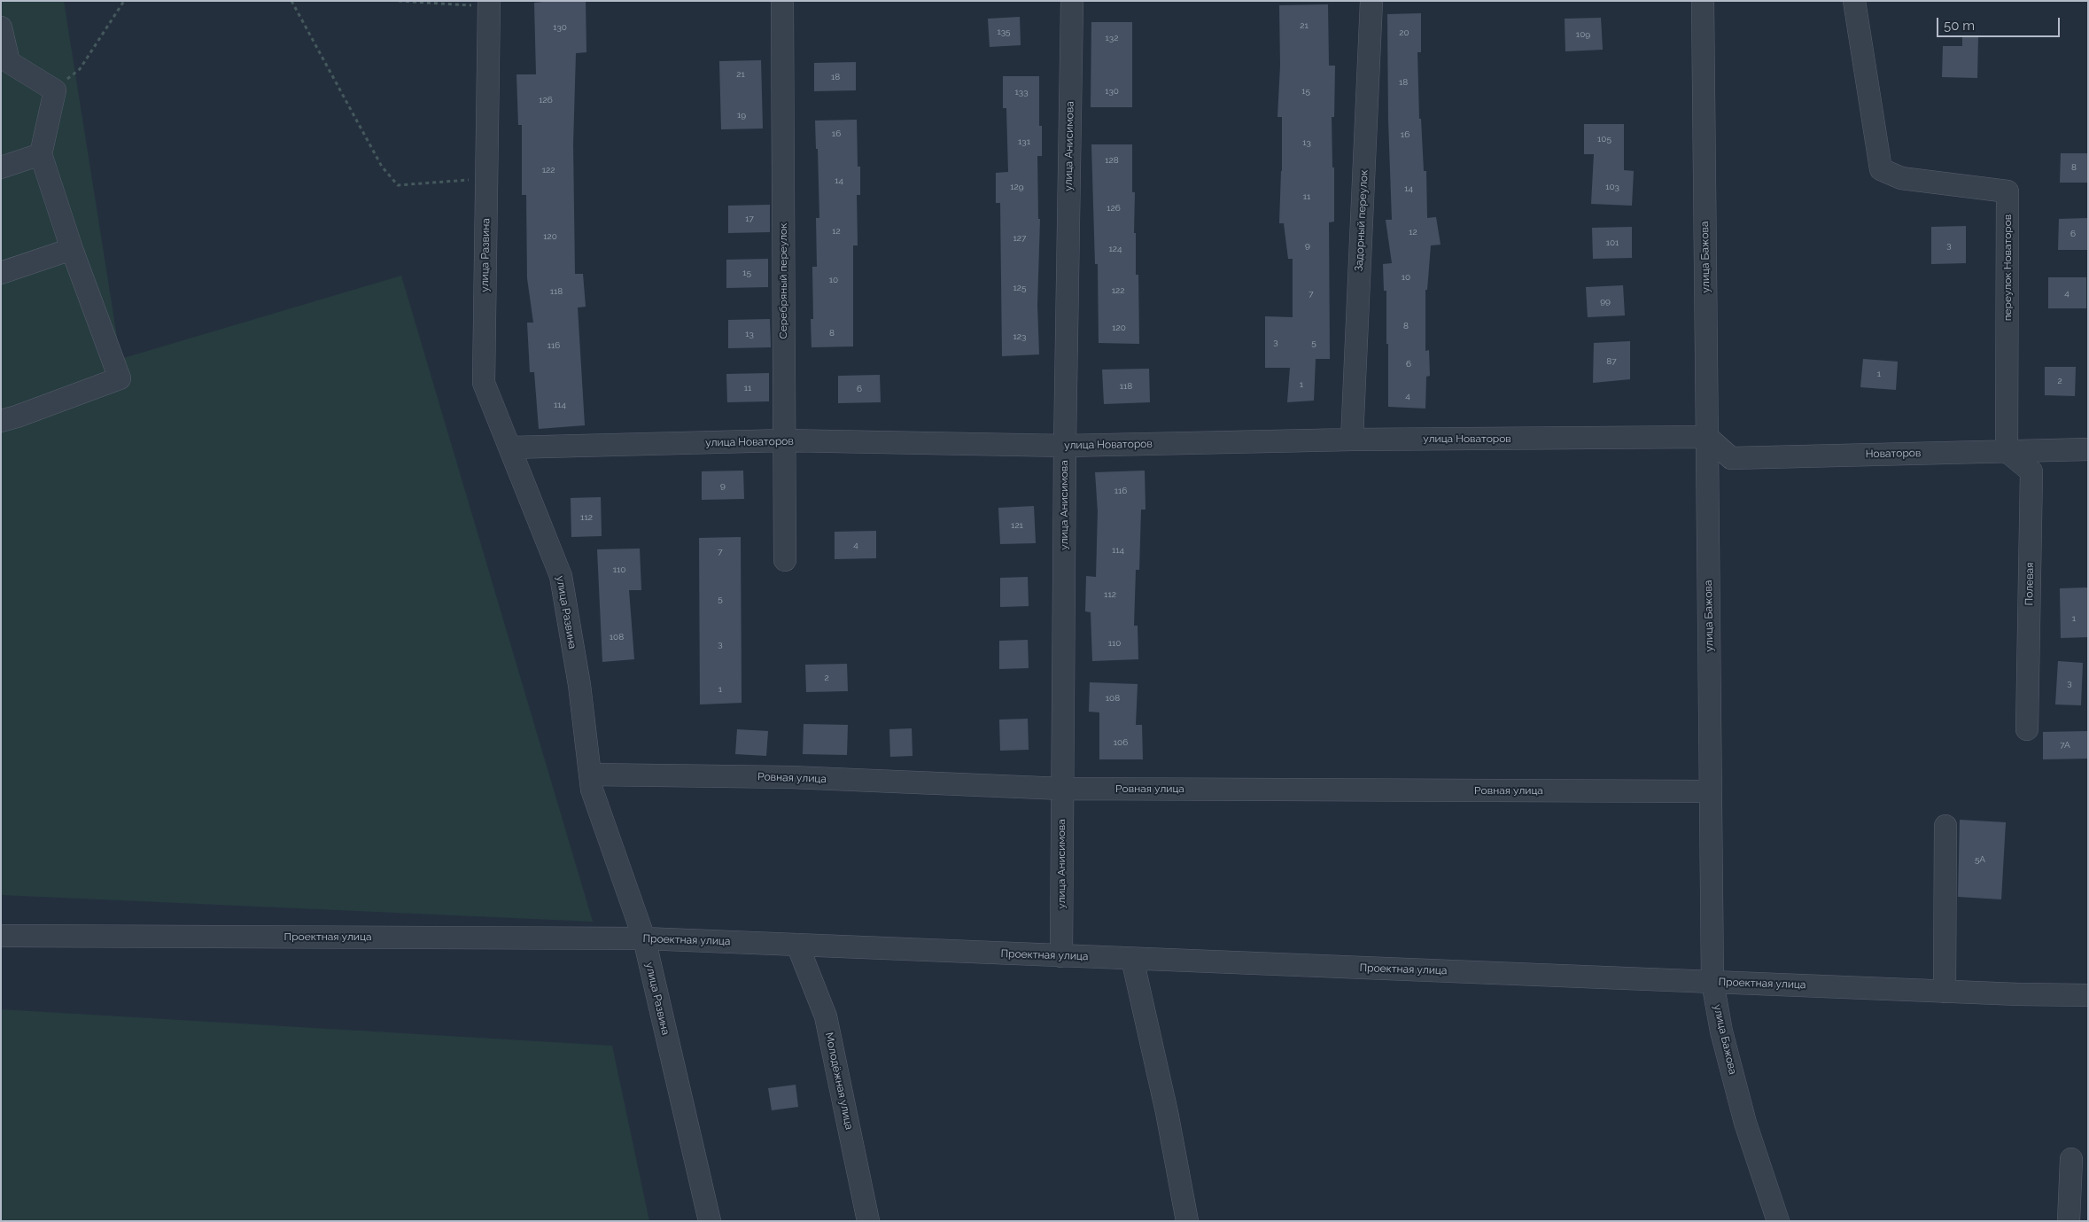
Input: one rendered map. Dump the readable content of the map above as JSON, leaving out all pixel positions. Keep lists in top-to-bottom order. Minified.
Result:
{"streets":{"street":["улица Анисимова","Задорный переулок","улица Развина","улица Бажова","переулок Новаторов","Серебряный переулок","улица Новаторов","Новаторов","Полевая","Ровная улица","Проектная улица","Молодёжная улица"]},"crossings":[["улица Анисимова","улица Новаторов"],["улица Анисимова","Ровная улица"],["улица Анисимова","Проектная улица"],["Задорный переулок","улица Новаторов"],["улица Развина","улица Новаторов"],["улица Развина","Ровная улица"],["улица Развина","Проектная улица"],["улица Бажова","улица Новаторов"],["улица Бажова","Новаторов"],["улица Бажова","Ровная улица"],["улица Бажова","Проектная улица"],["переулок Новаторов","Новаторов"],["переулок Новаторов","Полевая"],["Серебряный переулок","улица Новаторов"],["улица Новаторов","Новаторов"],["Новаторов","Полевая"],["Проектная улица","Молодёжная улица"]],"house_numbers":["21","130","135","20","109","132","21","18","18","130","15","133","126","19","16","16","105","131","13","128","8","122","14","129","103","14","11","126","17","12","12","6","120","127","101","9","3","124","15","10","10","125","122","118","4","7","99","8","120","8","13","123","3","5","116","87","6","1","2","1","118","11","6","4","114","9","116","112","121","4","114","7","110","112","5","1","108","110","3","2","3","1","108","106","7А","5А"],"scale_bar":"50 m"}
